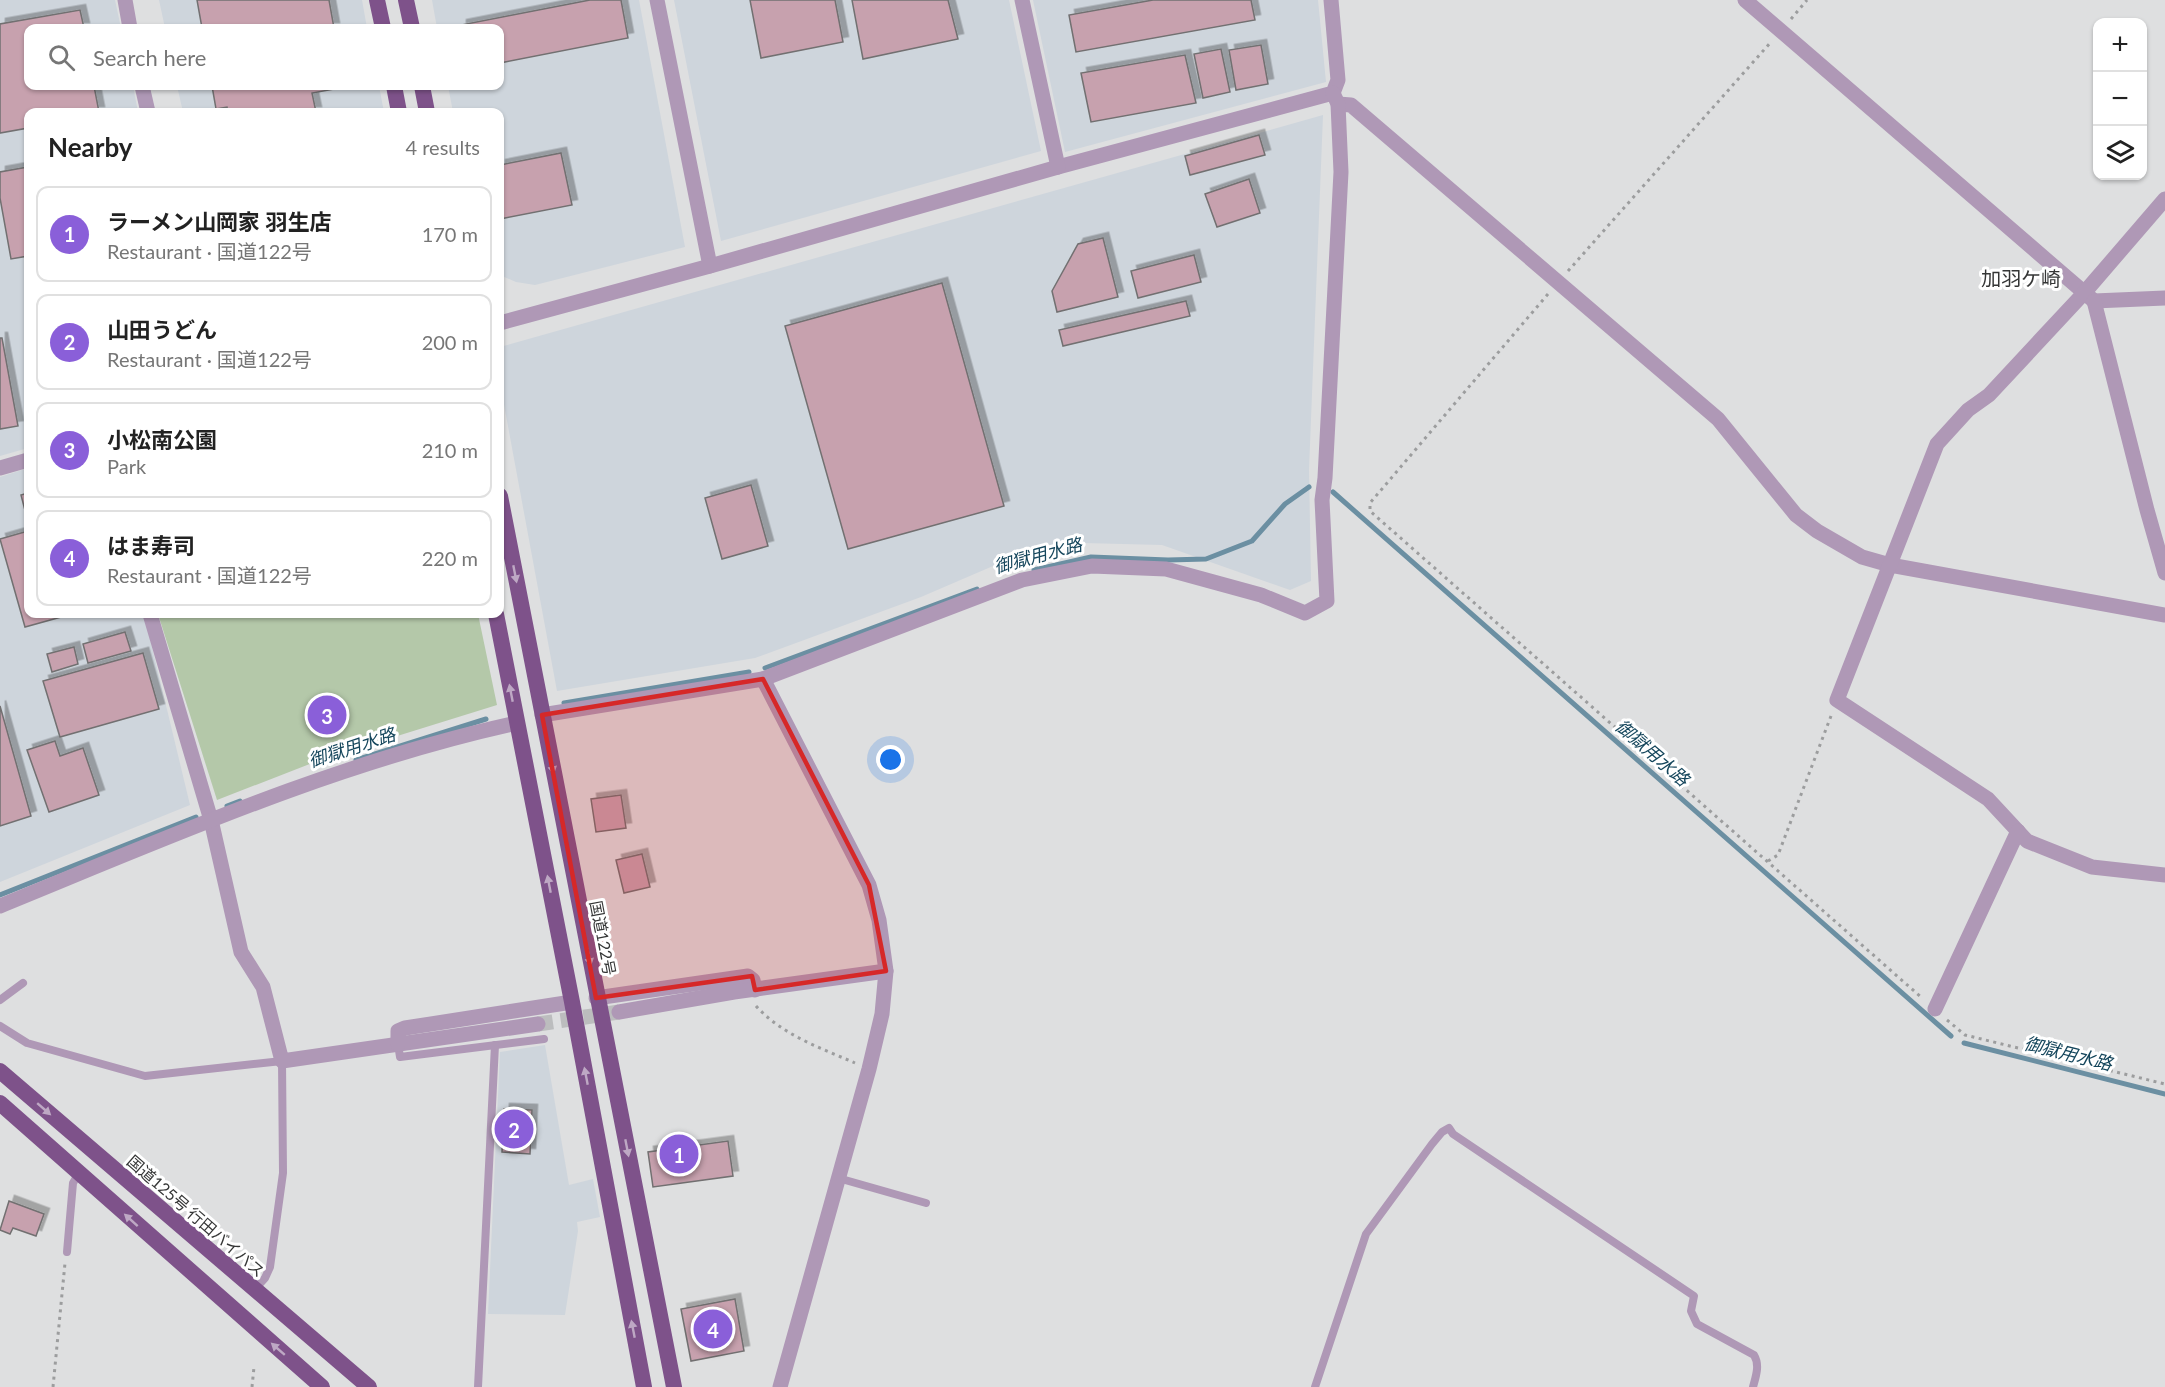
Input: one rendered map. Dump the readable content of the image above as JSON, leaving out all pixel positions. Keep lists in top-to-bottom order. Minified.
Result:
{"streets":{"highway":["国道122号","国道125号 行田バイパス"]},"districts":["加羽ケ崎"],"water":["御獄用水路"],"page":{"map_buttons":["+","−"],"search":"Search here","heading":["Nearby","4 results"],"list":[{"mark":"1","name":"ラーメン山岡家 羽生店","note":"Restaurant · 国道122号","value":"170 m"},{"mark":"2","name":"山田うどん","note":"Restaurant · 国道122号","value":"200 m"},{"mark":"3","name":"小松南公園","note":"Park","value":"210 m"},{"mark":"4","name":"はま寿司","note":"Restaurant · 国道122号","value":"220 m"}],"pins":["3","2","1","4"]}}
